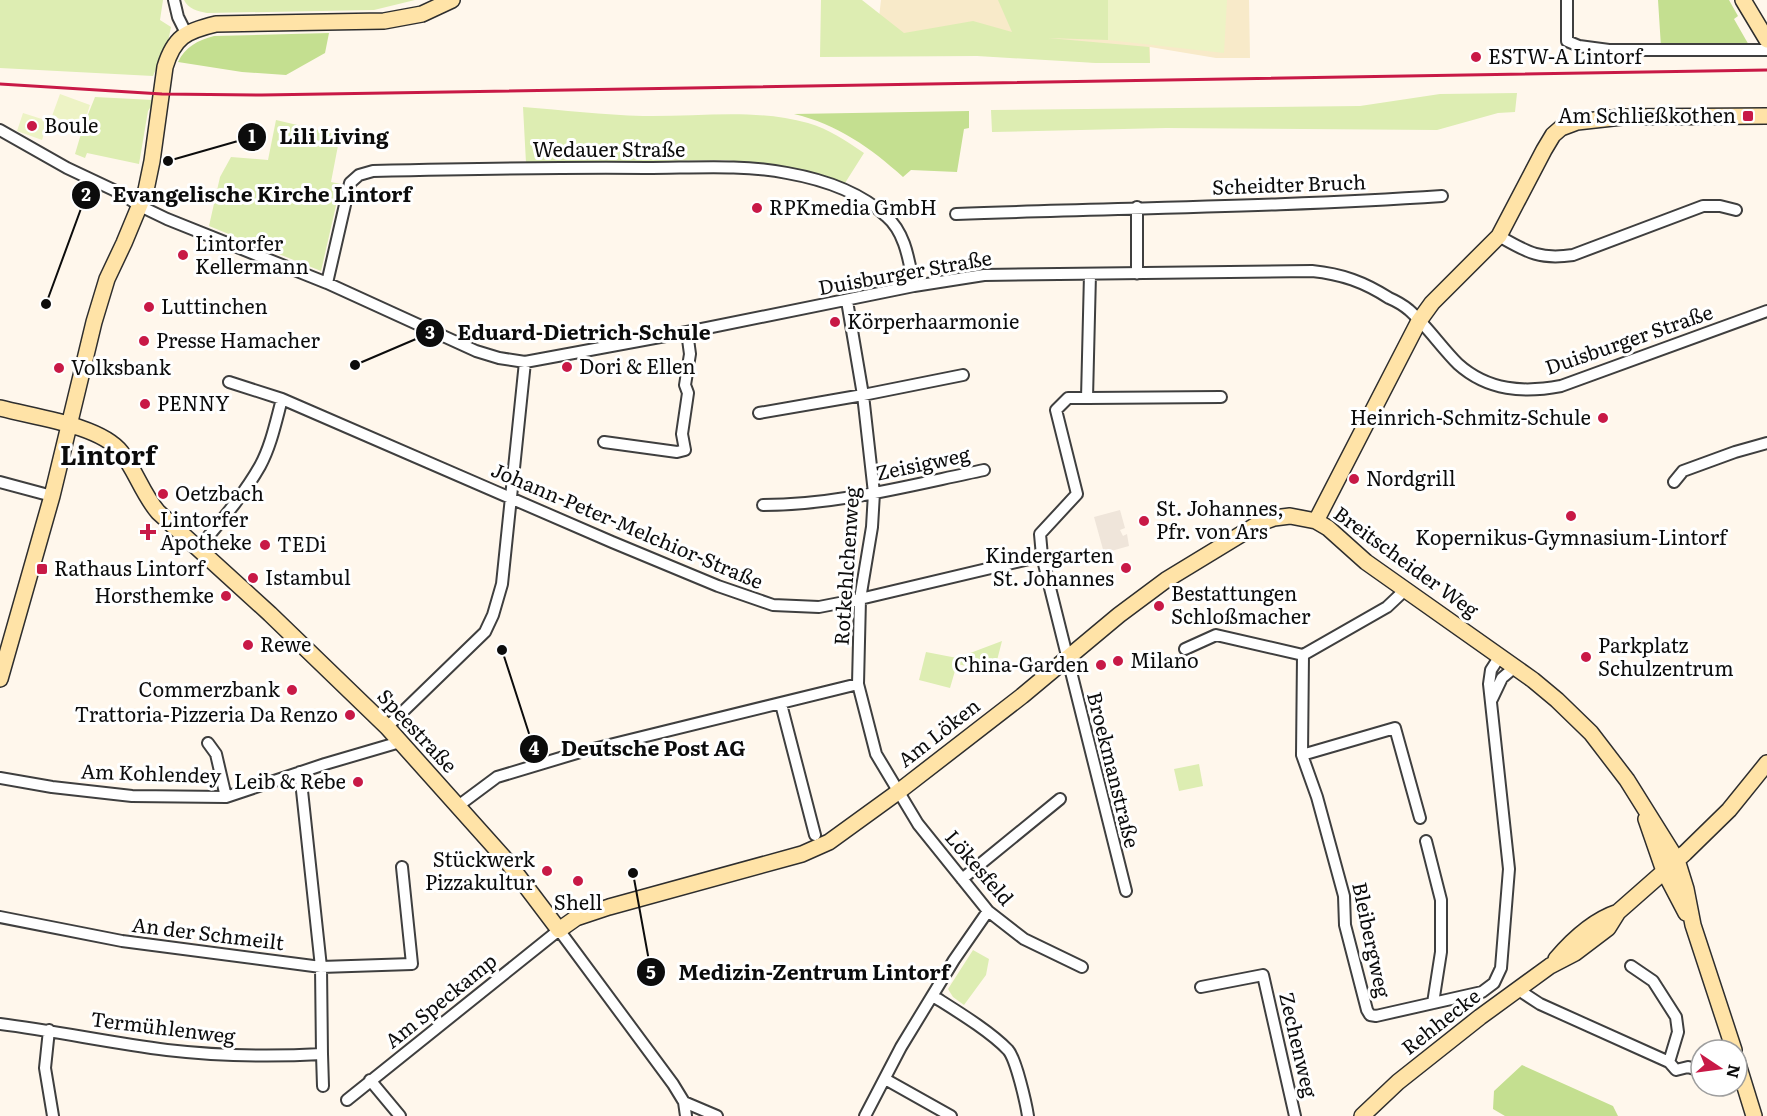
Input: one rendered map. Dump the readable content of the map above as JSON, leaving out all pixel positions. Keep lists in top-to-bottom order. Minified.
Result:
{"streets":{"street":["Wedauer Straße","Scheidter Bruch","Duisburger Straße","Zeisigweg","Johann-Peter-Melchior-Straße","Breitscheider Weg","Rotkehlchenweg","Speestraße","Am Löken","Broekmanstraße","Am Kohlendey","Lökesfeld","An der Schmeilt","Bleibergweg","Am Speckamp","Rehhecke","Termühlenweg","Zechenweg"]},"crossings":[["Wedauer Straße","Duisburger Straße"],["Duisburger Straße","Breitscheider Weg"],["Duisburger Straße","Rotkehlchenweg"],["Zeisigweg","Rotkehlchenweg"],["Johann-Peter-Melchior-Straße","Rotkehlchenweg"],["Johann-Peter-Melchior-Straße","Broekmanstraße"],["Breitscheider Weg","Am Löken"],["Breitscheider Weg","Bleibergweg"],["Breitscheider Weg","Rehhecke"],["Rotkehlchenweg","Am Löken"],["Rotkehlchenweg","Lökesfeld"],["Speestraße","Am Löken"],["Speestraße","Am Kohlendey"],["Speestraße","Am Speckamp"],["Am Löken","Broekmanstraße"],["Am Löken","Lökesfeld"],["Am Löken","Am Speckamp"]],"districts":["Lintorf"],"places":{"other":["ESTW-A Lintorf","Boule","Lili Living","RPKmedia GmbH","Lintorfer Kellermann","Evangelische Kirche Lintorf","Luttinchen","Körperhaarmonie","Presse Hamacher","Eduard-Dietrich-Schule","Dori & Ellen","Volksbank","PENNY","Heinrich-Schmitz-Schule","Nordgrill","Oetzbach","Kopernikus-Gymnasium-Lintorf","St. Johannes, Pfr. von Ars","TEDi","Kindergarten St. Johannes","Istambul","Horsthemke","Bestattungen Schloßmacher","Rewe","Deutsche Post AG","Parkplatz Schulzentrum","Milano","China-Garden","Commerzbank","Trattoria-Pizzeria Da Renzo","Leib & Rebe","Stückwerk Pizzakultur","Medizin-Zentrum Lintorf","Shell"],"transit":["Am Schließkothen","Rathaus Lintorf"],"health":["Lintorfer Apotheke"]},"north":"right"}
